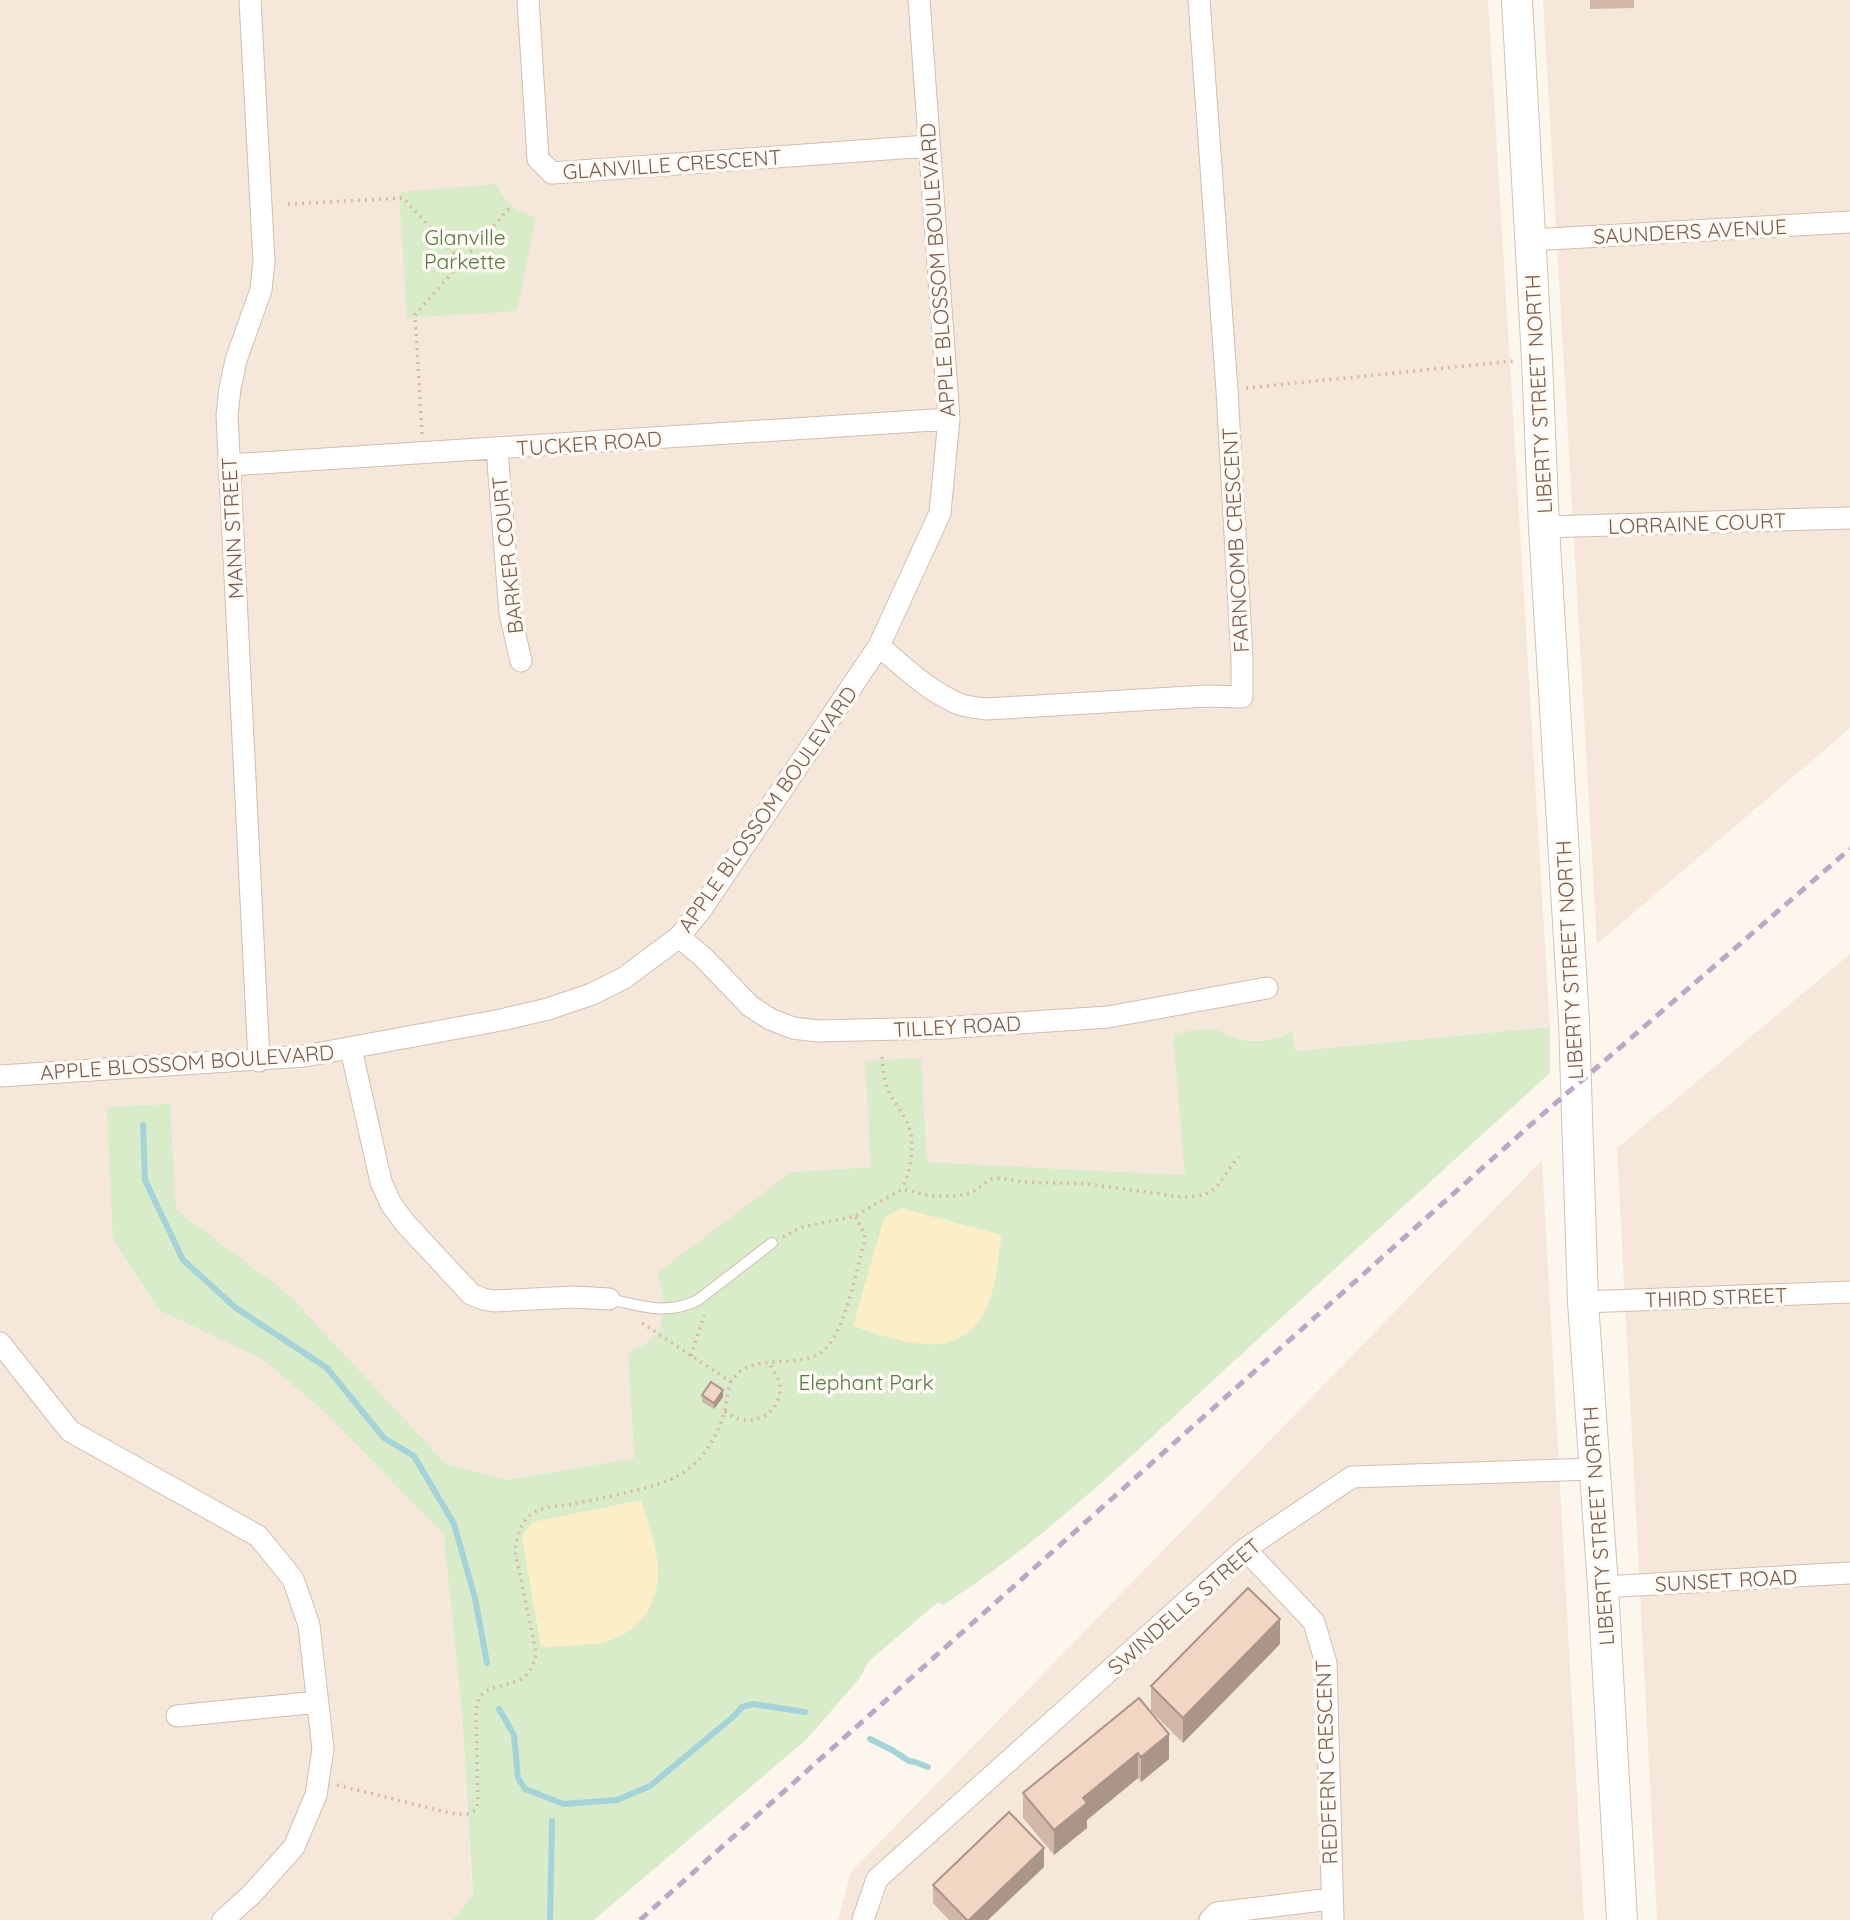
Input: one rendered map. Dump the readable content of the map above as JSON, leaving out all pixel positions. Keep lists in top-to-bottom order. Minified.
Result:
{"streets":{"main road":["LIBERTY STREET NORTH"],"street":["GLANVILLE CRESCENT","SAUNDERS AVENUE","APPLE BLOSSOM BOULEVARD","TUCKER ROAD","LORRAINE COURT","MANN STREET","FARNCOMB CRESCENT","BARKER COURT","TILLEY ROAD","THIRD STREET","SUNSET ROAD","SWINDELLS STREET","REDFERN CRESCENT"]},"crossings":[["GLANVILLE CRESCENT","APPLE BLOSSOM BOULEVARD"],["SAUNDERS AVENUE","LIBERTY STREET NORTH"],["APPLE BLOSSOM BOULEVARD","TUCKER ROAD"],["APPLE BLOSSOM BOULEVARD","MANN STREET"],["APPLE BLOSSOM BOULEVARD","FARNCOMB CRESCENT"],["APPLE BLOSSOM BOULEVARD","TILLEY ROAD"],["LIBERTY STREET NORTH","LORRAINE COURT"],["LIBERTY STREET NORTH","THIRD STREET"],["LIBERTY STREET NORTH","SUNSET ROAD"],["LIBERTY STREET NORTH","SWINDELLS STREET"],["TUCKER ROAD","MANN STREET"],["TUCKER ROAD","BARKER COURT"],["SWINDELLS STREET","REDFERN CRESCENT"]],"parks":["Glanville Parkette","Elephant Park"]}
